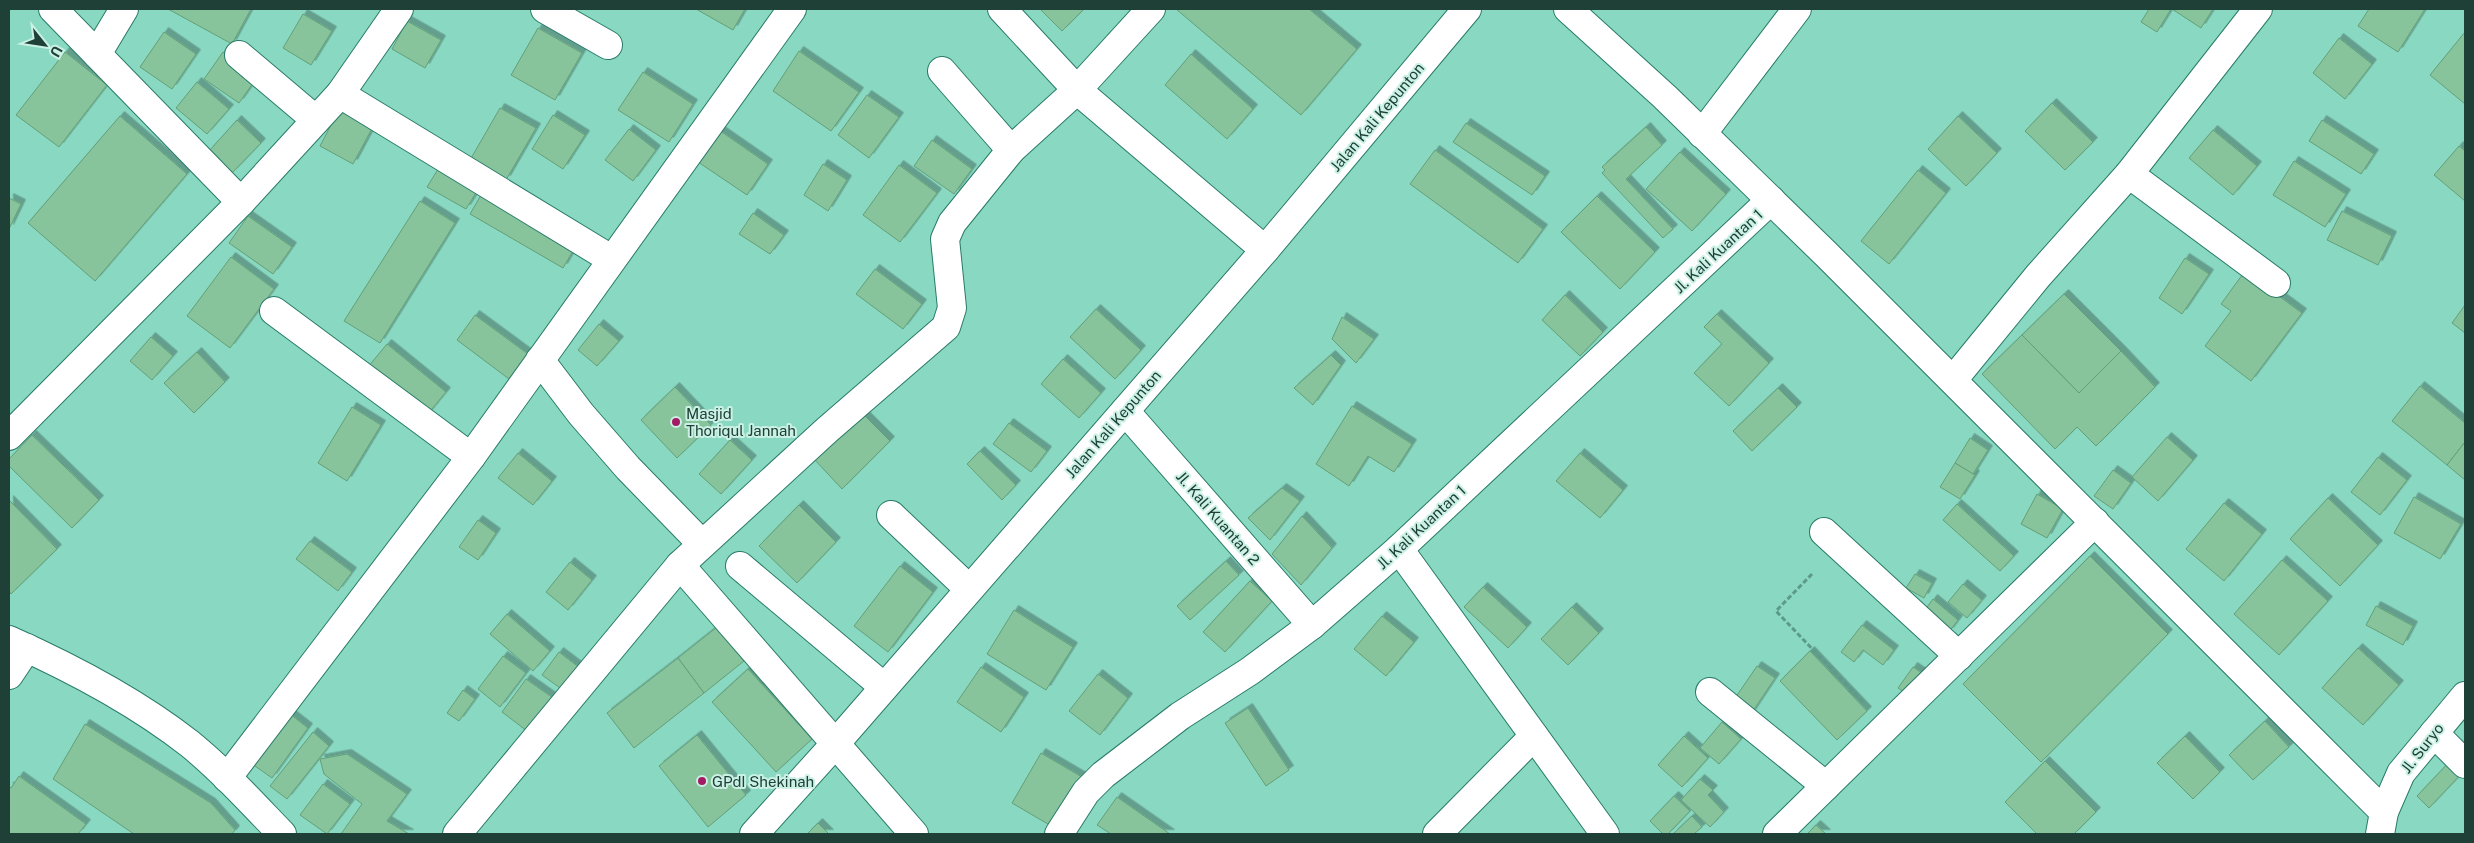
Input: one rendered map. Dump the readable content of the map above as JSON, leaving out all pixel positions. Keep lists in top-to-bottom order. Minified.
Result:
{"streets":{"street":["Jalan Kali Kepunton","Jl. Kali Kuantan 1","Jl. Kali Kuantan 2","Jl. Suryo"]},"crossings":[["Jalan Kali Kepunton","Jl. Kali Kuantan 2"],["Jl. Kali Kuantan 1","Jl. Kali Kuantan 2"]],"places":["Masjid Thoriqul Jannah","GPdI Shekinah"],"north":"bottom right"}
